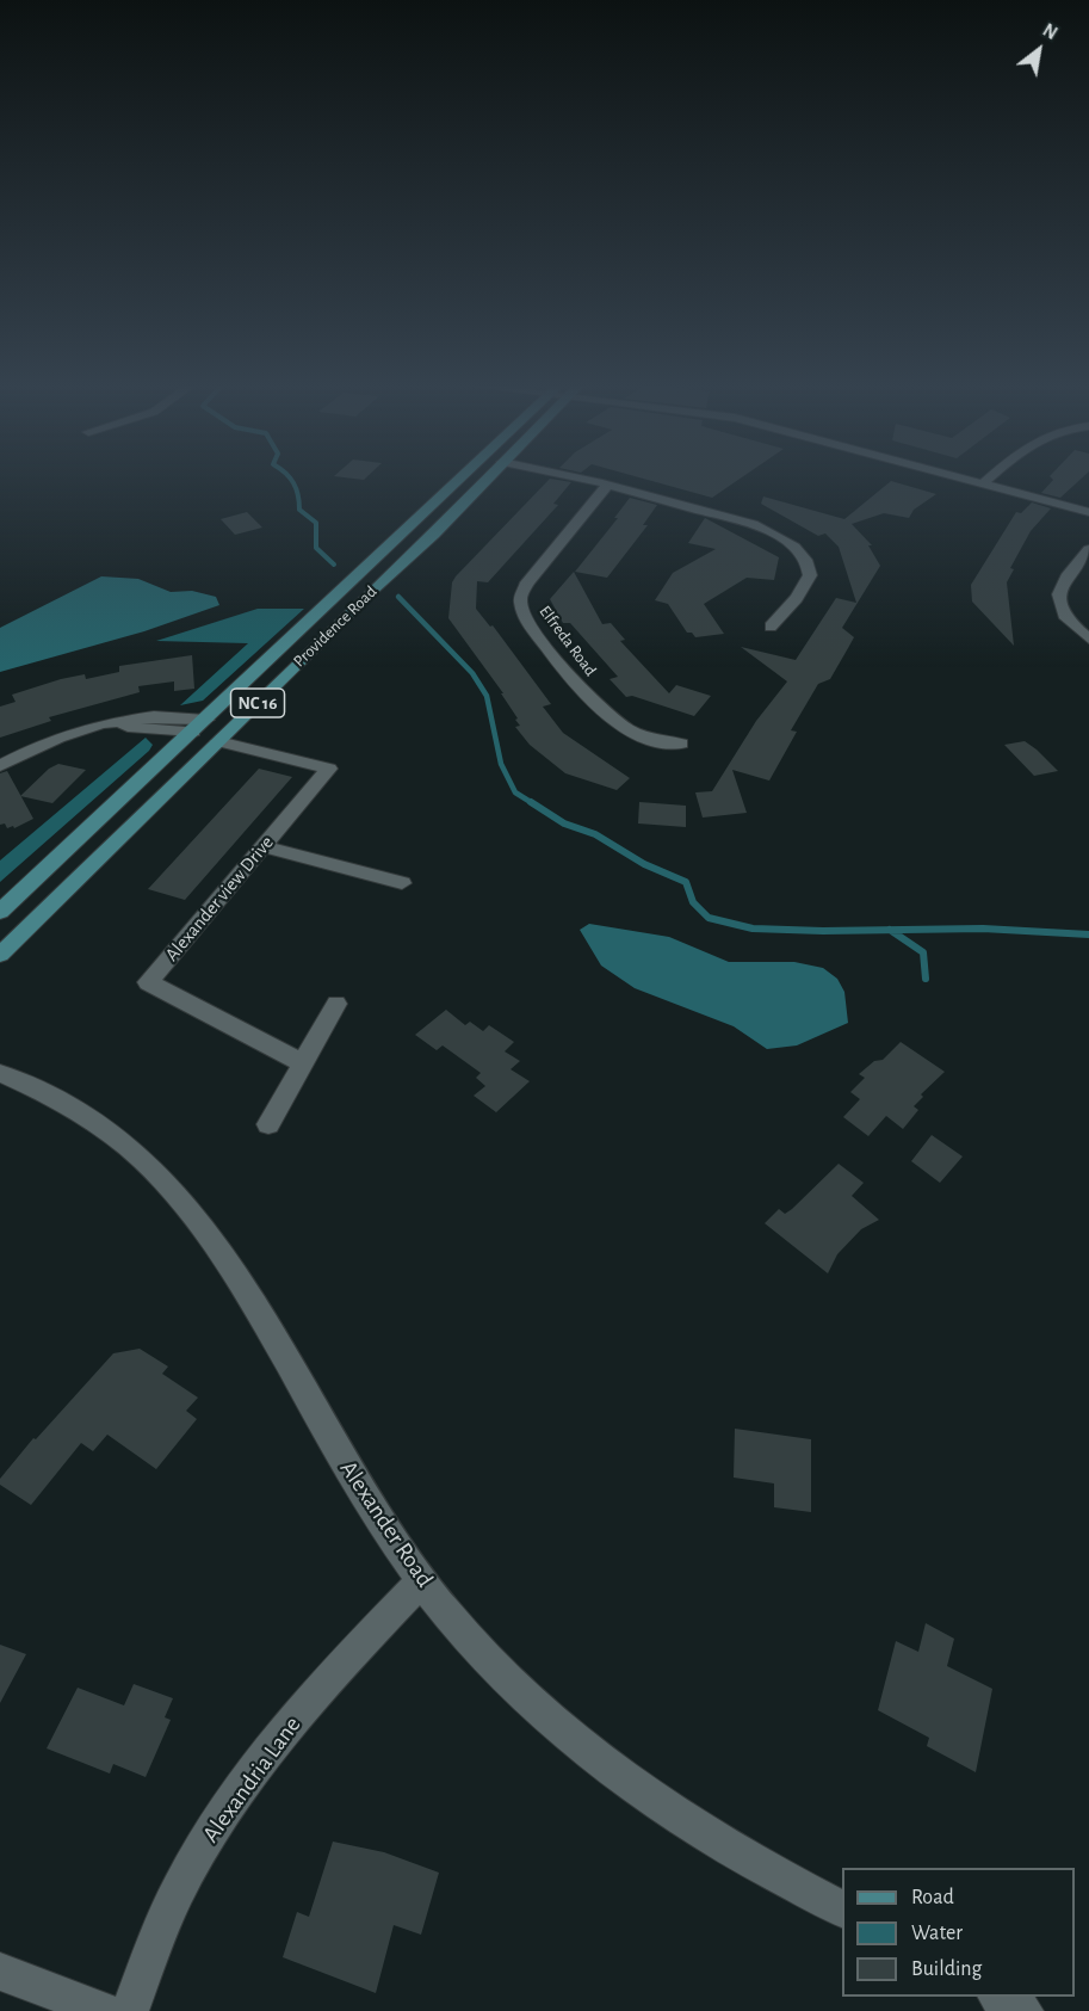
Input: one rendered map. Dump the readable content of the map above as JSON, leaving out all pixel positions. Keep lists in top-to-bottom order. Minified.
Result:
{"streets":{"main road":["Providence Road","NC 16"],"street":["Elfreda Road","Alexander view Drive","Alexander Road","Alexandria Lane"]},"crossings":[["Providence Road","Alexander view Drive"],["Alexander Road","Alexandria Lane"]],"legend":["Road","Water","Building"],"north":"top right"}
